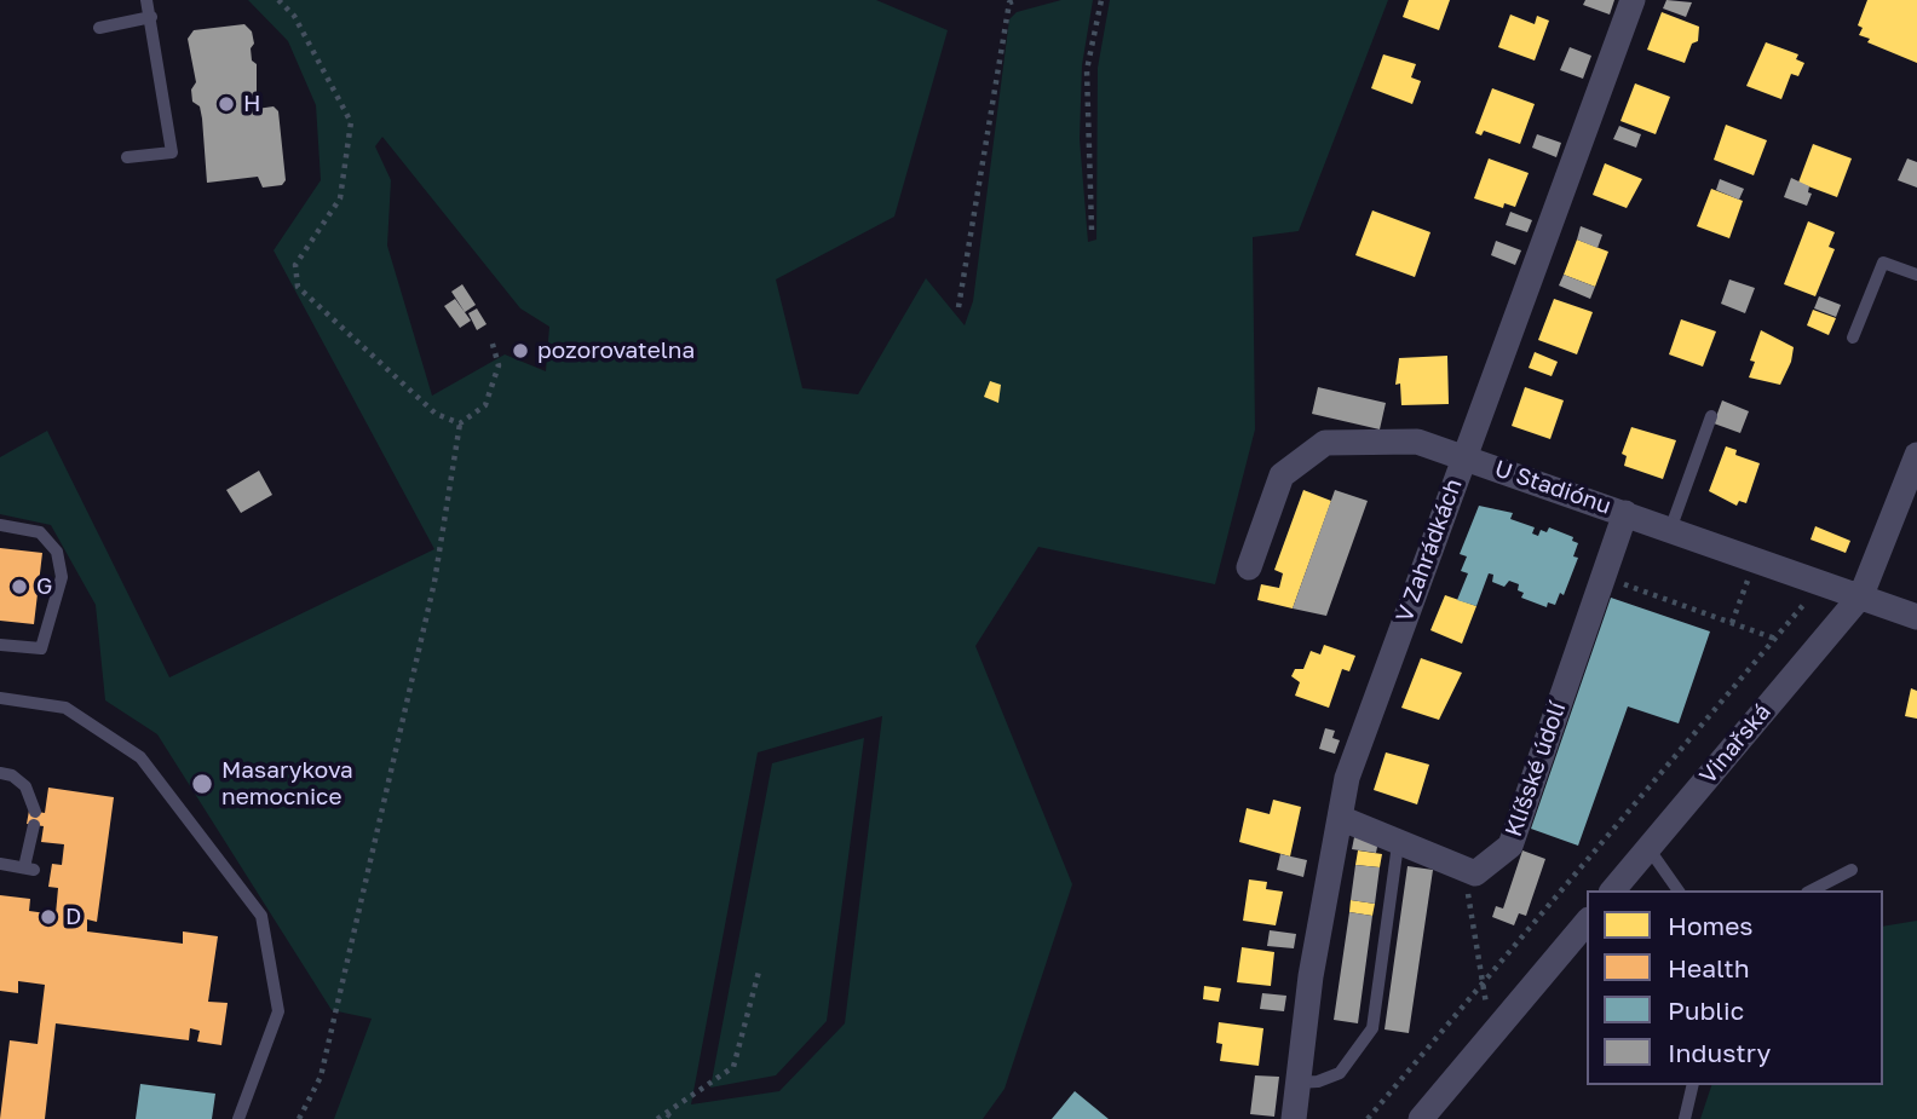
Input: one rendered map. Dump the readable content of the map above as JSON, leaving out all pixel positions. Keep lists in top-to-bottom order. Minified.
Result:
{"streets":{"street":["U Stadiónu","V Zahrádkách","Vinařská","Klíšské údolí"]},"crossings":[["U Stadiónu","V Zahrádkách"],["U Stadiónu","Vinařská"],["U Stadiónu","Klíšské údolí"]],"places":["H","pozorovatelna","G","Masarykova nemocnice","D"],"legend":["Homes","Health","Public","Industry"]}
